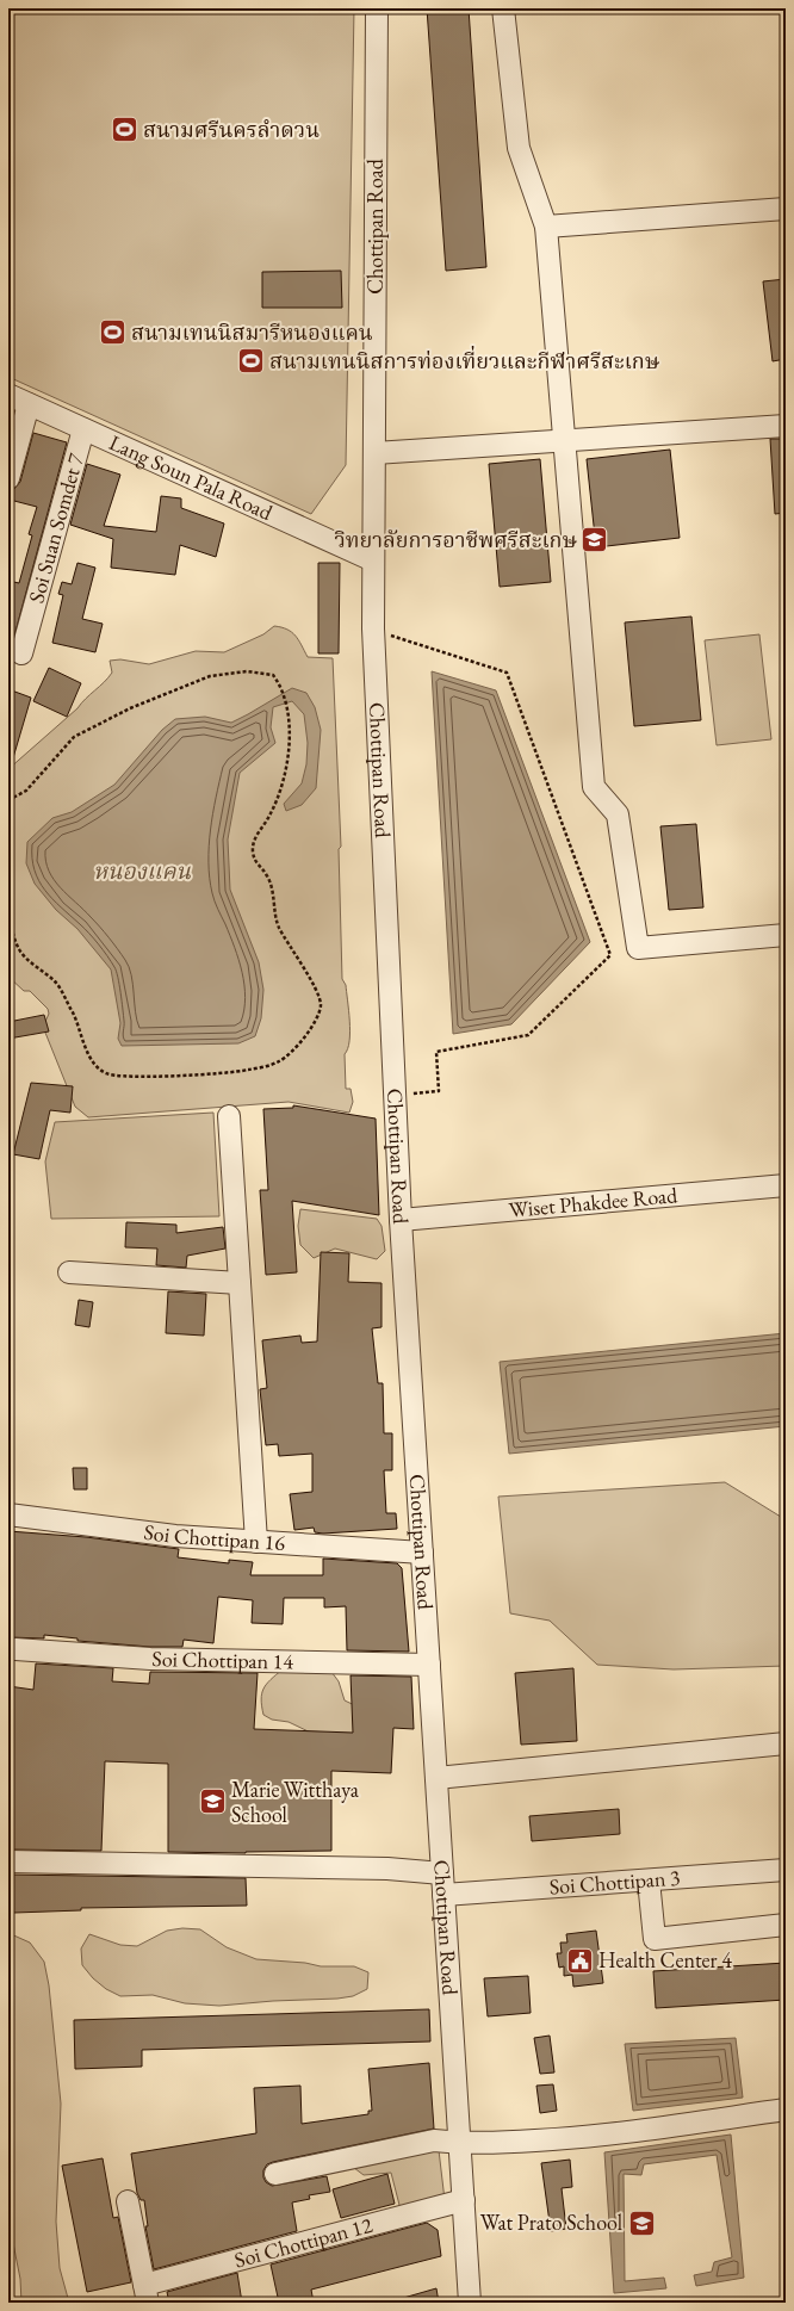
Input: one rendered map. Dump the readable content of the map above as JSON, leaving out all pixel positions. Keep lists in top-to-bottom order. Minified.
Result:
{"streets":{"street":["Chottipan Road","Lang Soun Pala Road","Soi Suan Somdet 7","Wiset Phakdee Road","Soi Chottipan 16","Soi Chottipan 14","Soi Chottipan 3","Soi Chottipan 12"]},"crossings":[["Chottipan Road","Lang Soun Pala Road"],["Chottipan Road","Wiset Phakdee Road"],["Chottipan Road","Soi Chottipan 16"],["Chottipan Road","Soi Chottipan 14"],["Chottipan Road","Soi Chottipan 3"],["Chottipan Road","Soi Chottipan 12"],["Lang Soun Pala Road","Soi Suan Somdet 7"]],"water":["หนองแคน"],"places":{"sports":["สนามศรีนครลำดวน","สนามเทนนิสมารีหนองแคน","สนามเทนนิสการท่องเที่ยวและกีฬาศรีสะเกษ"],"school or university":["วิทยาลัยการอาชีพศรีสะเกษ","Marie Witthaya School","Wat Prato School"],"public building":["Health Center 4"]}}
